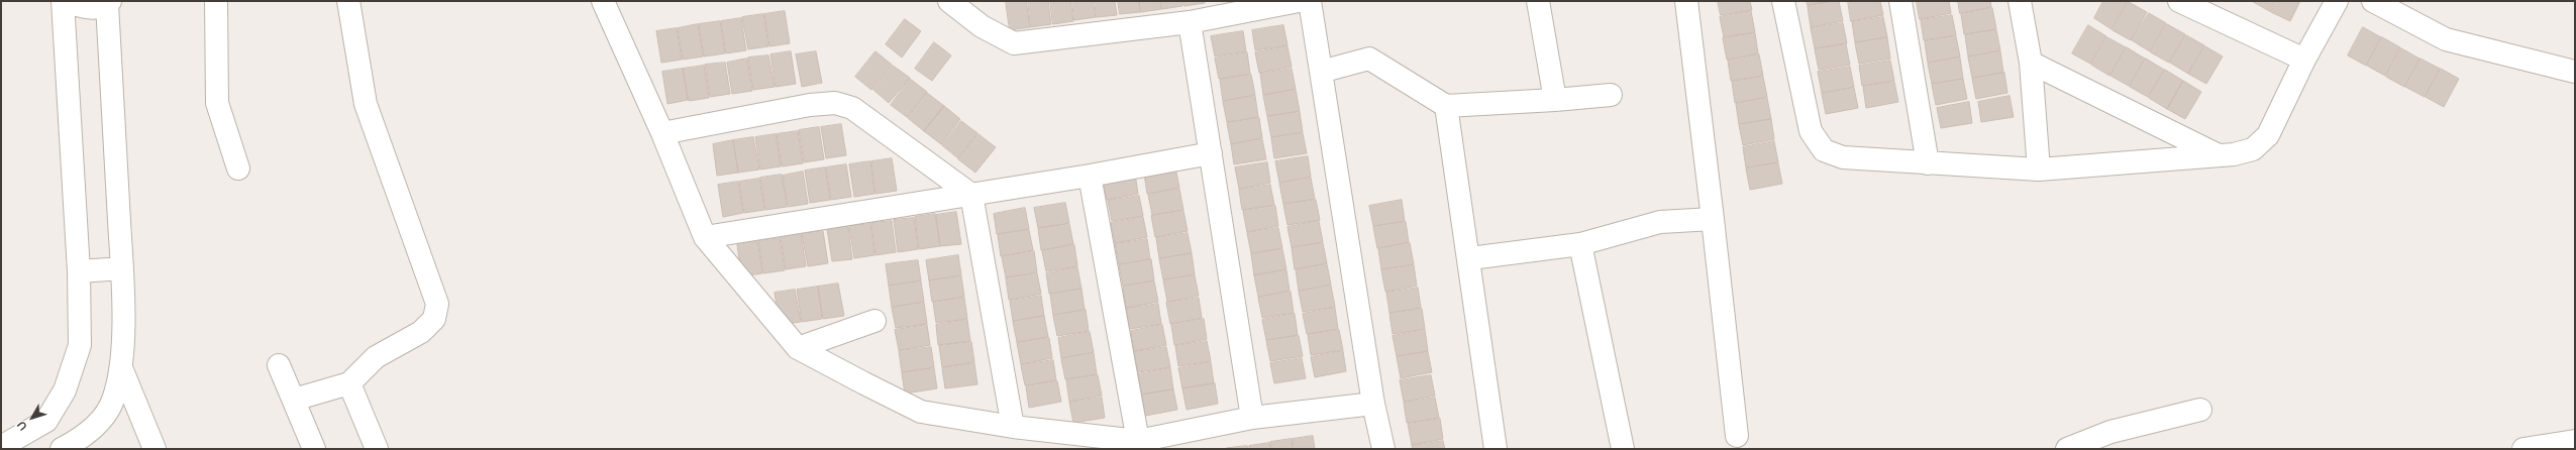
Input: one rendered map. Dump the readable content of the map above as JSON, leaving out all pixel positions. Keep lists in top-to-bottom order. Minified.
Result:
{"north":"bottom left"}
